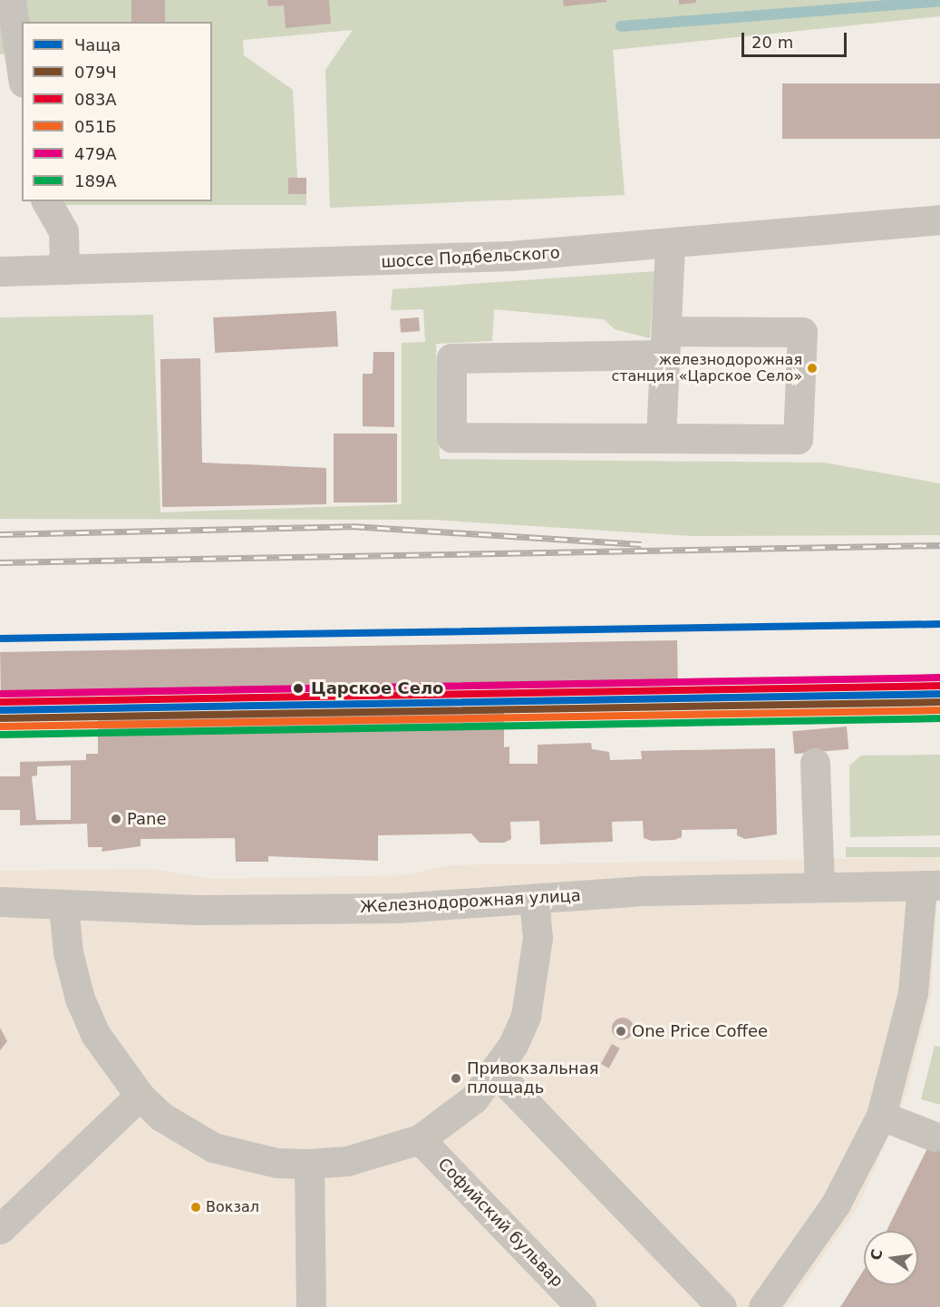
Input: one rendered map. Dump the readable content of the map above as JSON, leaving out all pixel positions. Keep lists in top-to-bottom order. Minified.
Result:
{"streets":{"street":["шоссе Подбельского","Железнодорожная улица","Софийский бульвар"]},"places":["железнодорожная станция «Царское Село»","Царское Село","Pane","One Price Coffee","Привокзальная площадь","Вокзал"],"lines":["transit line Чаща","transit line 479А","transit line 083А","transit line 079Ч","transit line 051Б","transit line 189А"],"legend":["Чаща","079Ч","083А","051Б","479А","189А"],"scale_bar":"20 m","north":"left"}
